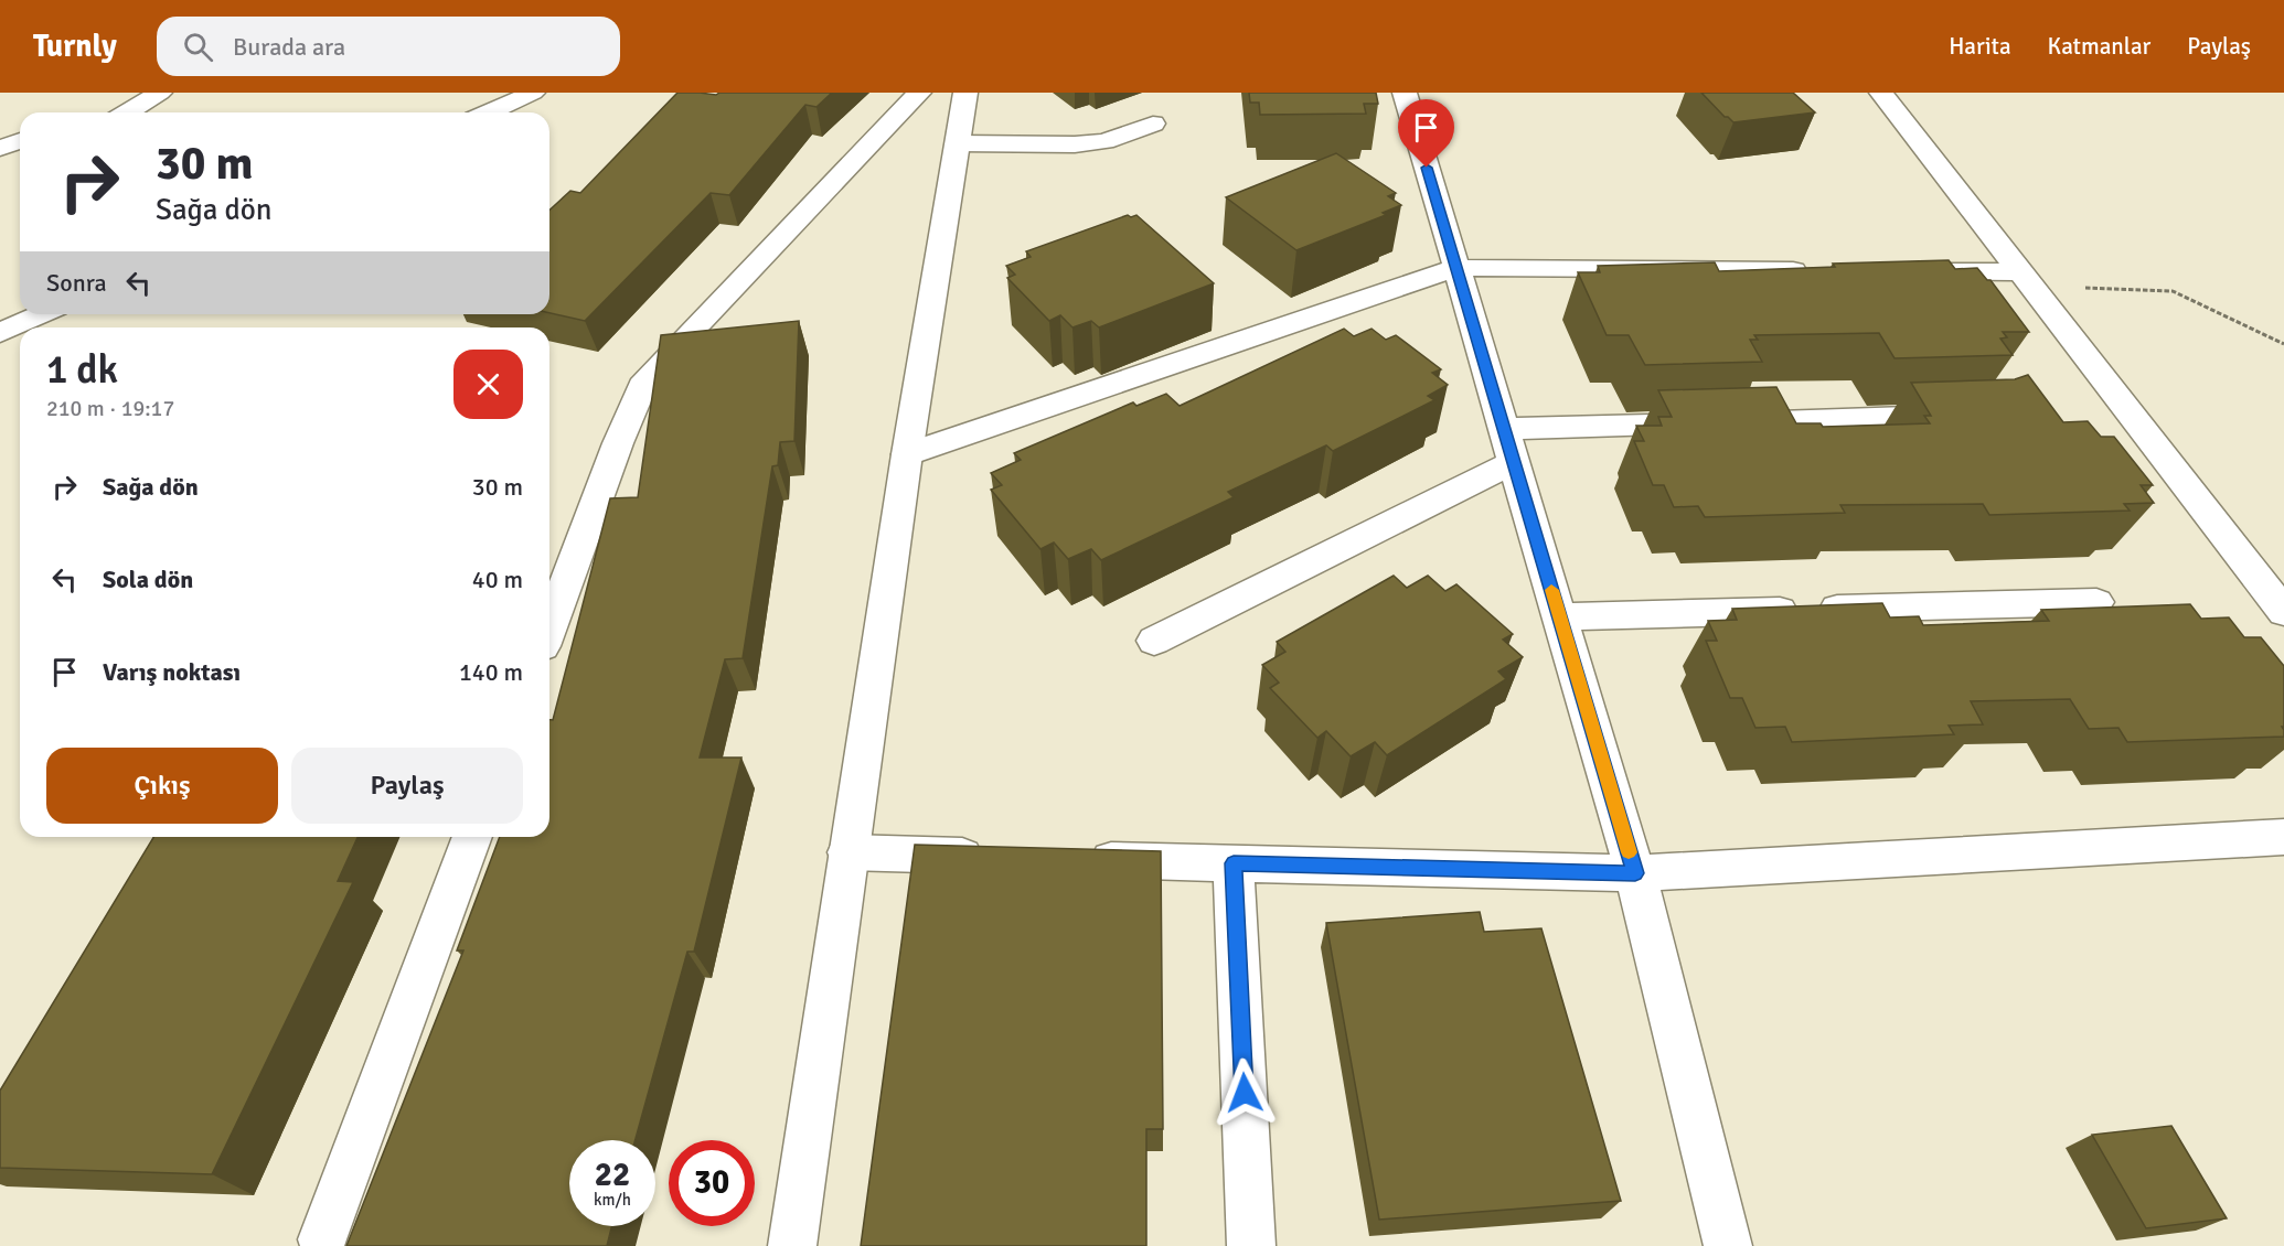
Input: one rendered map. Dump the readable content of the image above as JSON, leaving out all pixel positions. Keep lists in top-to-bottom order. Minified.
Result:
{"page":{"header":"Turnly","search":"Burada ara","nav":["Harita","Katmanlar","Paylaş"],"turn":["30 m","Sağa dön"],"then":"Sonra","heading":["1 dk","210 m · 19:17"],"list":[{"name":"Sağa dön","value":"30 m"},{"name":"Sola dön","value":"40 m"},{"name":"Varış noktası","value":"140 m"}],"buttons":["Çıkış","Paylaş"],"speed":"22 km/h","limit":"30"}}
